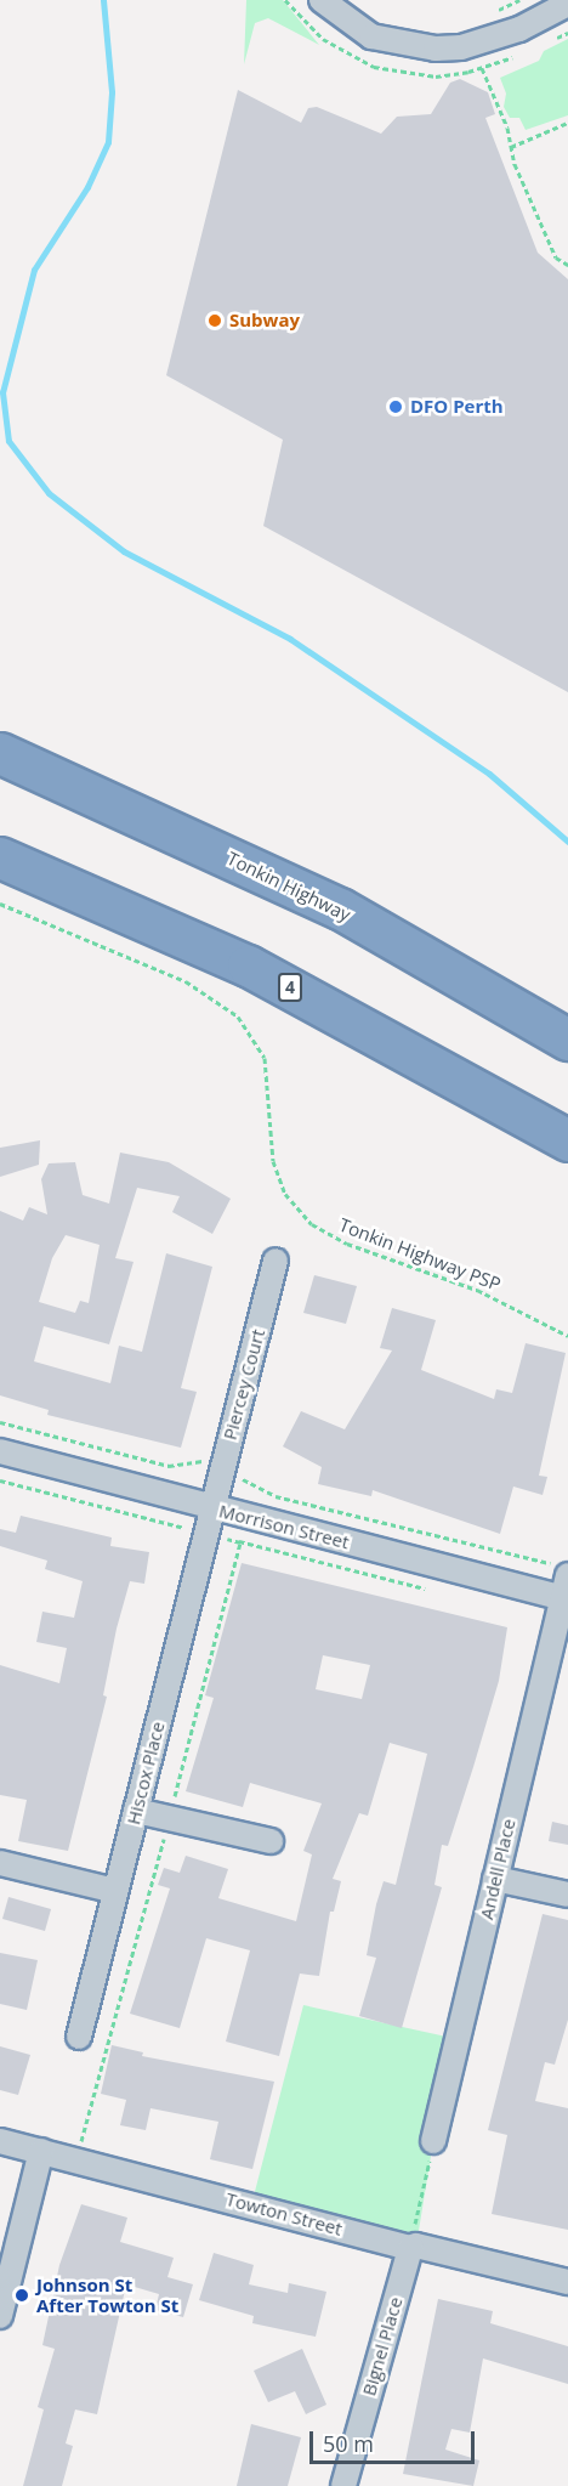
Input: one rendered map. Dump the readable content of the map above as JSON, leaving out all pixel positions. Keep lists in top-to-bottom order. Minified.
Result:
{"streets":{"highway":["Tonkin Highway","4"],"street":["Piercey Court","Morrison Street","Hiscox Place","Andell Place","Towton Street","Bignel Place"],"path":["Tonkin Highway PSP"]},"crossings":[["Piercey Court","Morrison Street"],["Piercey Court","Hiscox Place"],["Morrison Street","Hiscox Place"],["Morrison Street","Andell Place"],["Towton Street","Bignel Place"]],"places":["Subway","DFO Perth","Johnson St After Towton St"],"scale_bar":"50 m"}
